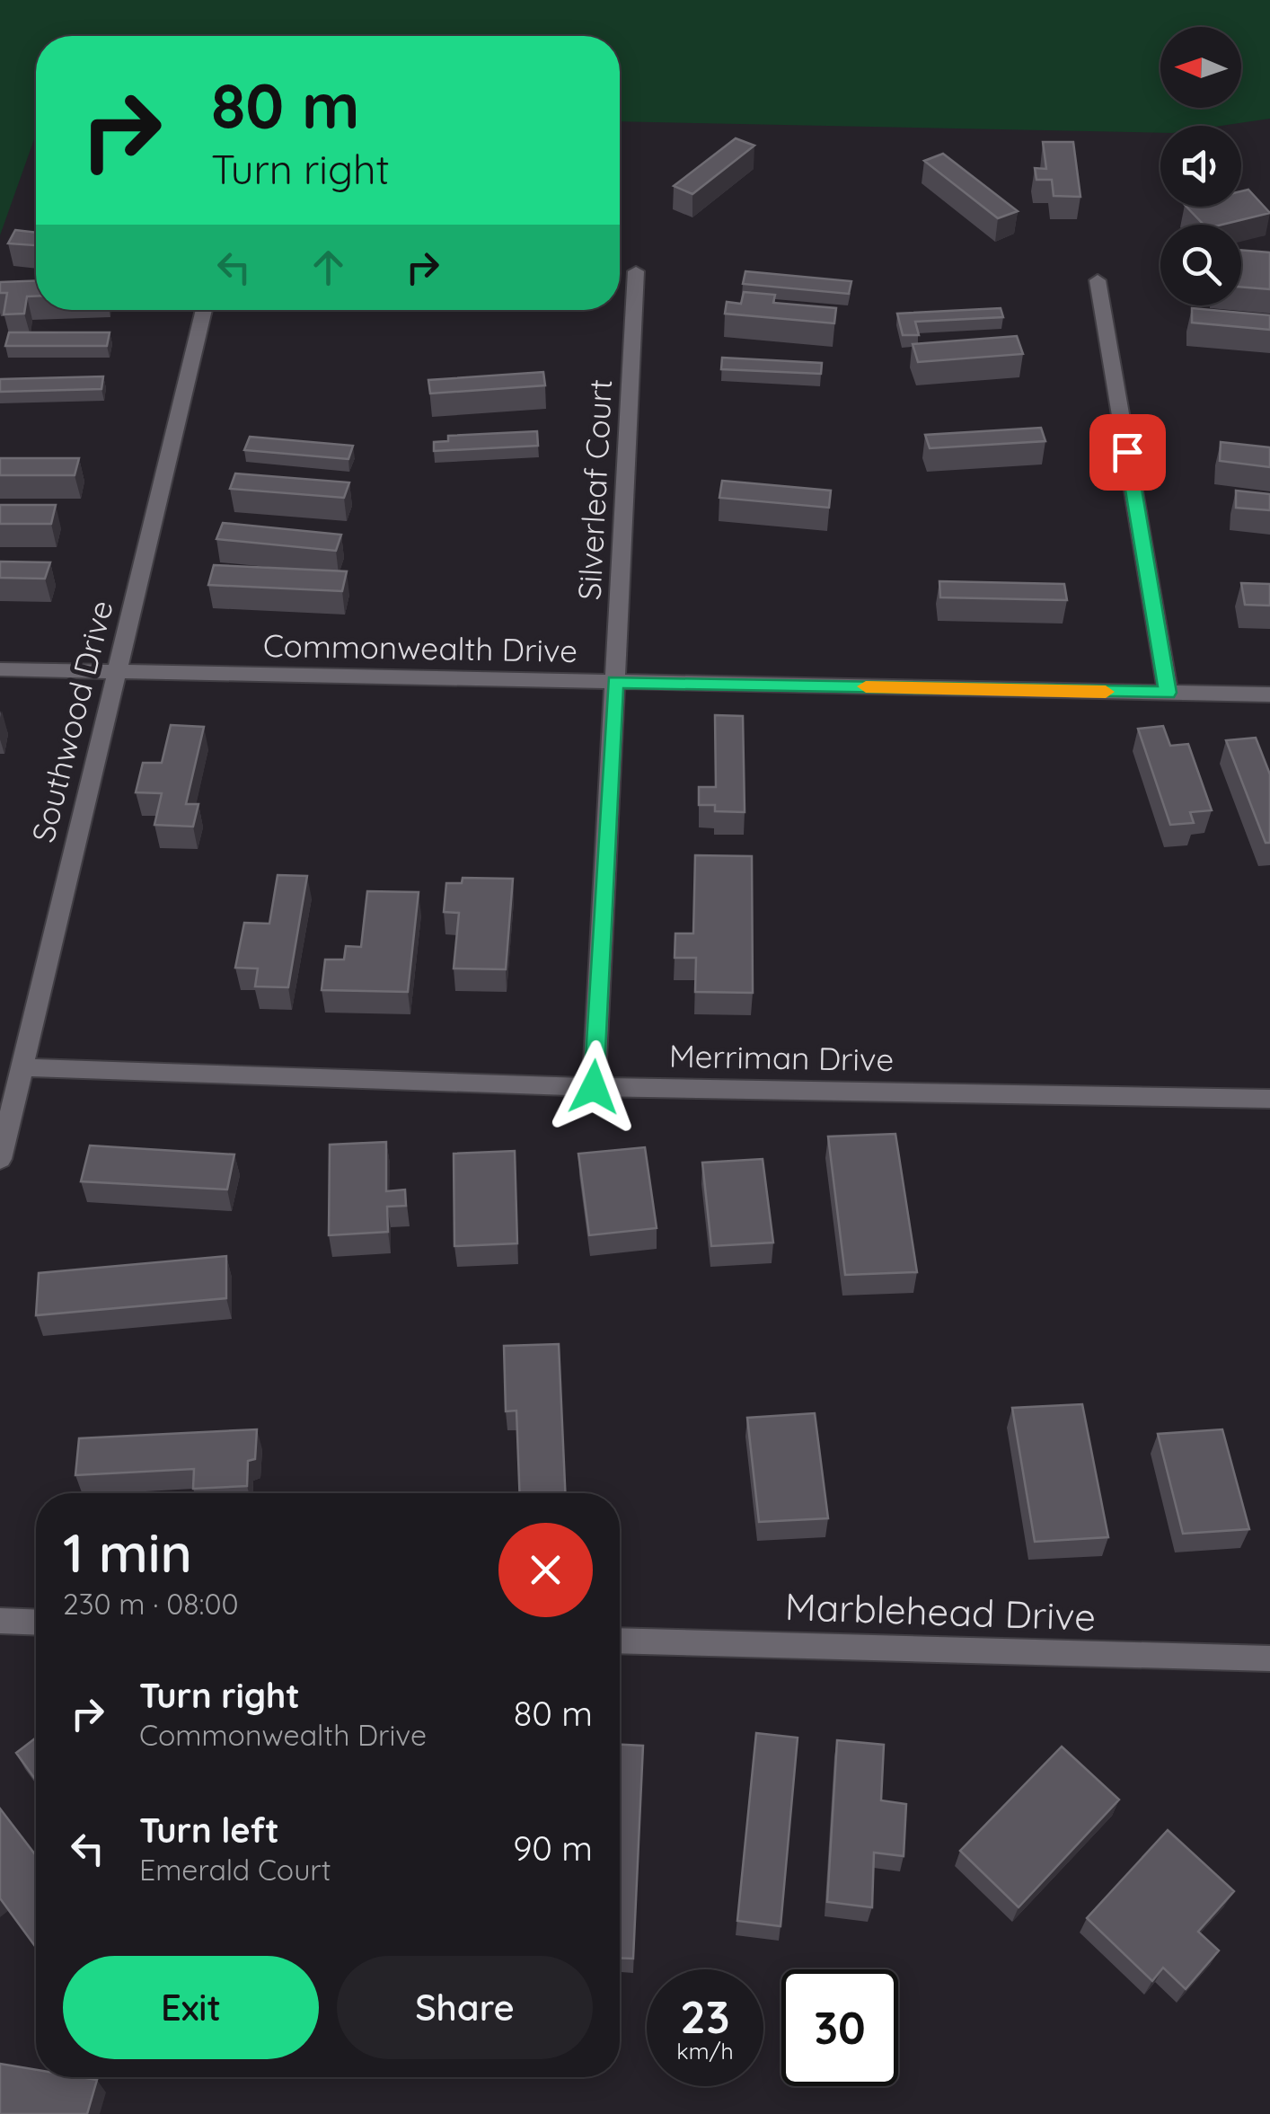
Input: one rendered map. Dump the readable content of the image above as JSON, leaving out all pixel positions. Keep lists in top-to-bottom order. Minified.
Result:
{"streets":{"street":["Silverleaf Court","Commonwealth Drive","Southwood Drive","Merriman Drive","Marblehead Drive"]},"crossings":[["Silverleaf Court","Commonwealth Drive"],["Silverleaf Court","Merriman Drive"],["Commonwealth Drive","Southwood Drive"],["Southwood Drive","Merriman Drive"]],"north":"left","page":{"turn":["80 m","Turn right"],"heading":["1 min","230 m · 08:00"],"list":[{"name":"Turn right","note":"Commonwealth Drive","value":"80 m"},{"name":"Turn left","note":"Emerald Court","value":"90 m"}],"buttons":["Exit","Share"],"speed":"23 km/h","limit":"30"}}
